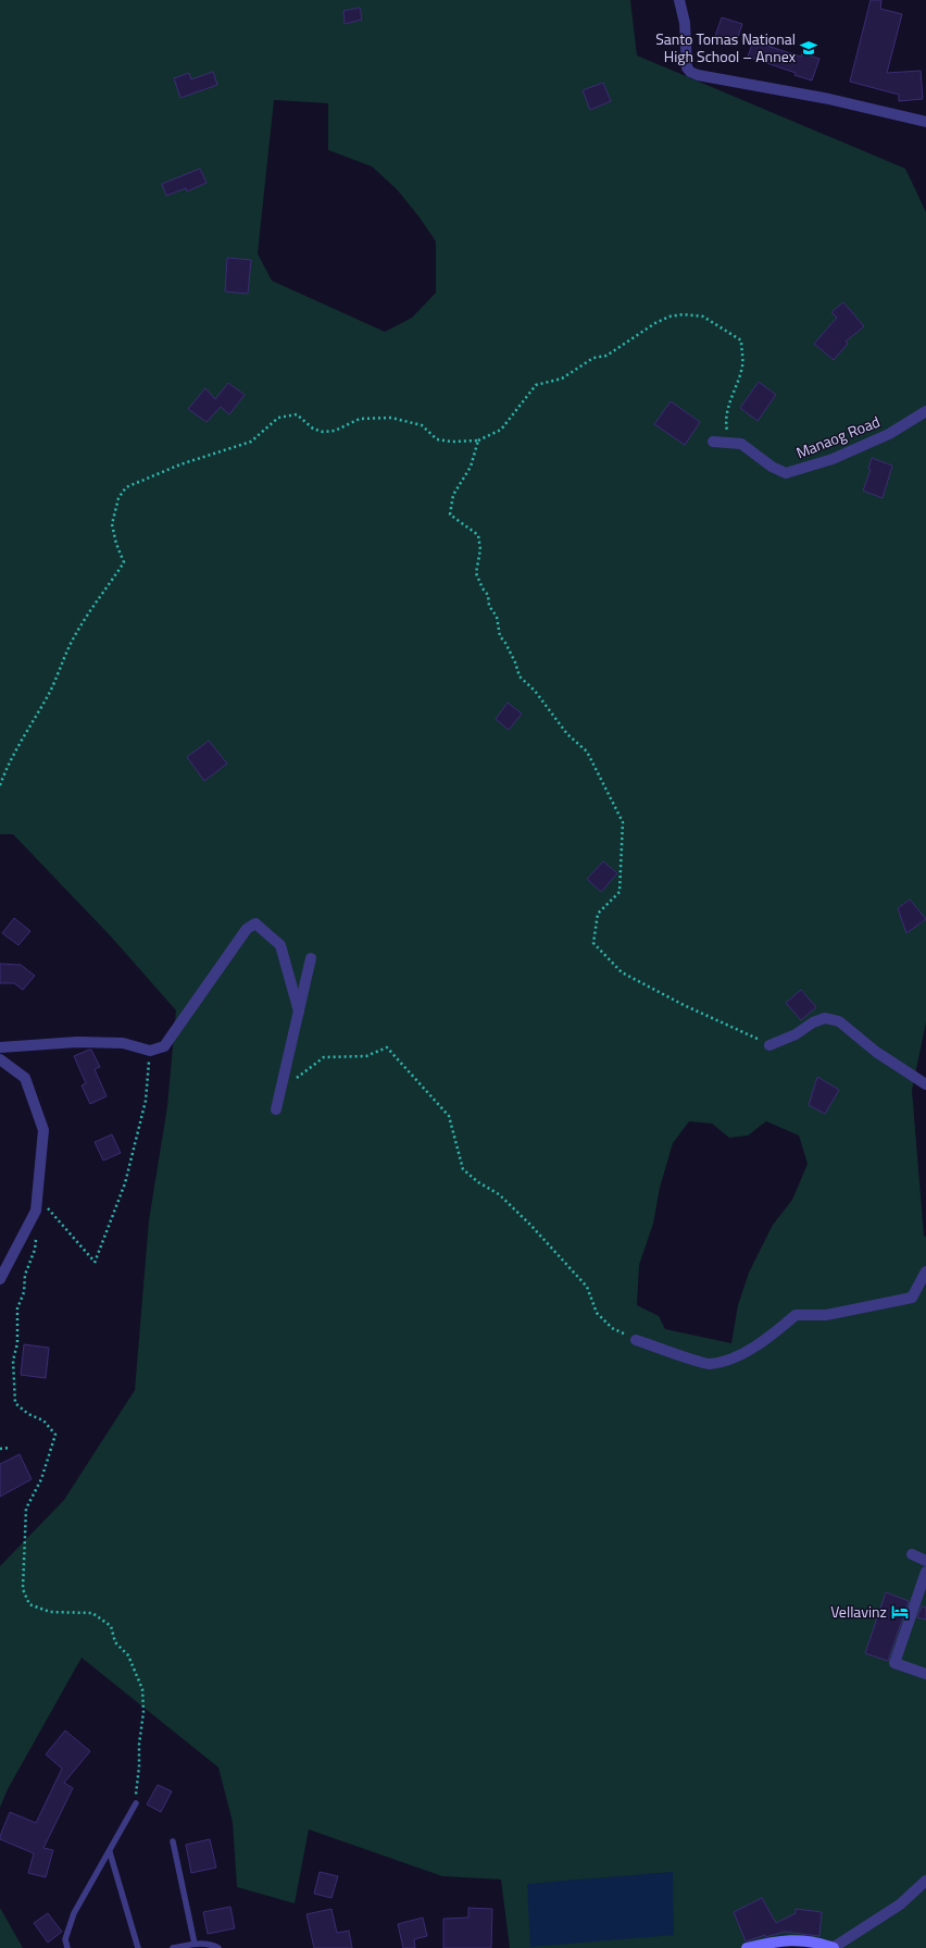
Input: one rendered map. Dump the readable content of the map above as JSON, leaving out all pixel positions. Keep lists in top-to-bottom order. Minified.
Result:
{"streets":{"street":["Manaog Road"]},"places":{"school or university":["Santo Tomas National High School – Annex"],"hotel":["Vellavinz"]}}
